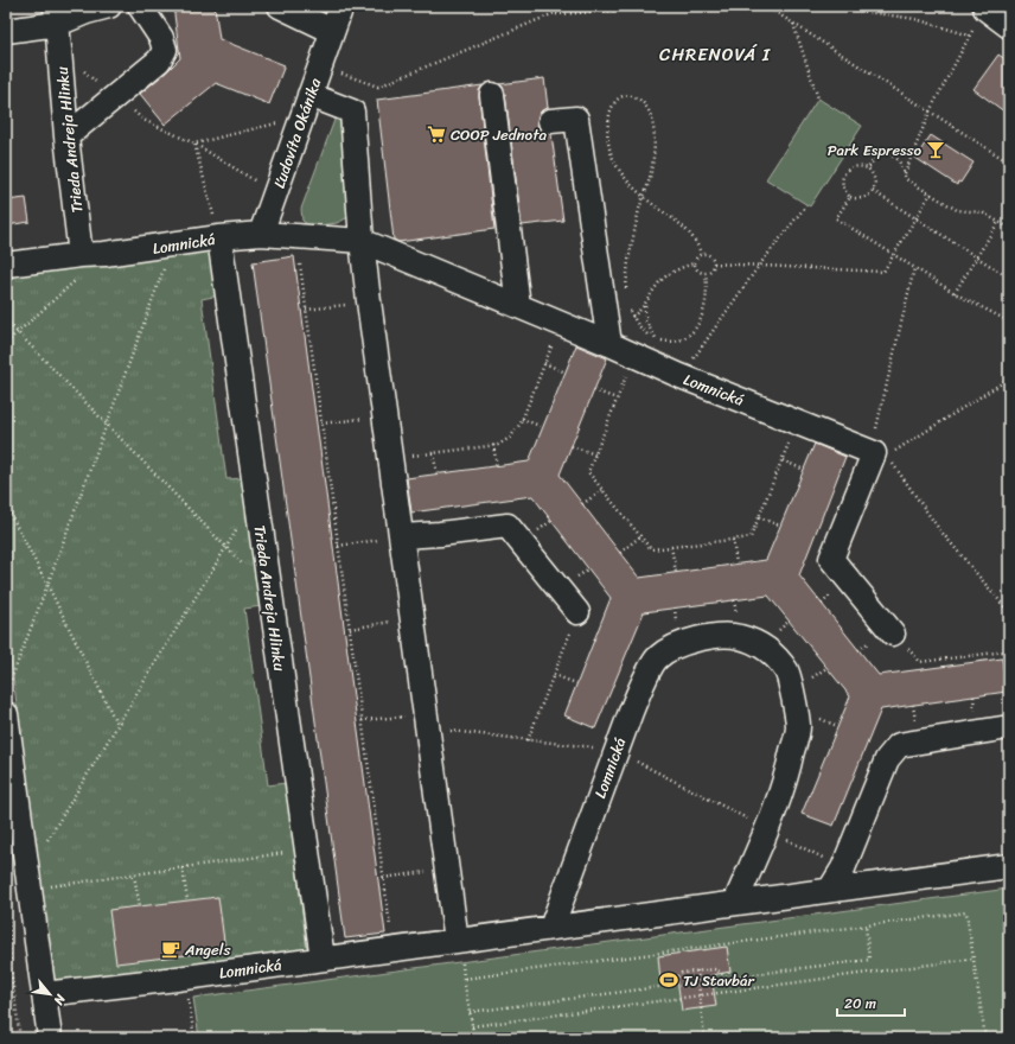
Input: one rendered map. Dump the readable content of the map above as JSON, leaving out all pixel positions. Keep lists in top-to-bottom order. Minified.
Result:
{"streets":{"street":["Ľudovíta Okánika","Trieda Andreja Hlinku","Lomnická"]},"crossings":[["Ľudovíta Okánika","Lomnická"],["Trieda Andreja Hlinku","Lomnická"]],"districts":["CHRENOVÁ I"],"places":{"supermarket":["COOP Jednota"],"bar":["Park Espresso"],"cafe":["Angels"],"sports":["TJ Stavbár"]},"scale_bar":"20 m","north":"bottom right"}
